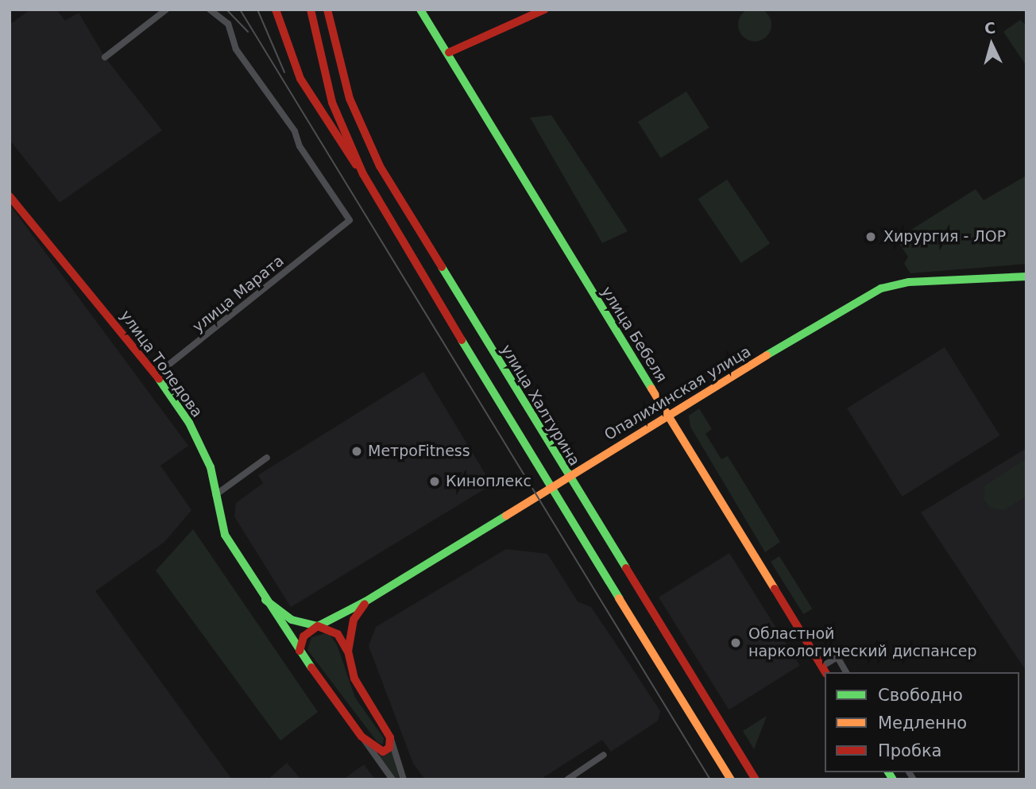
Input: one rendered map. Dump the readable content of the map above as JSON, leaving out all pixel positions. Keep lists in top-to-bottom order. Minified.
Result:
{"streets":{"main road":["улица Бебеля","улица Толедова","Опалихинская улица","улица Халтурина"],"street":["улица Марата"]},"crossings":[["улица Марата","улица Толедова"],["улица Бебеля","Опалихинская улица"],["Опалихинская улица","улица Халтурина"]],"places":["Хирургия - ЛОР","МетроFitness","Киноплекс","Областной наркологический диспансер"],"legend":["Свободно","Медленно","Пробка"],"north":"top"}
